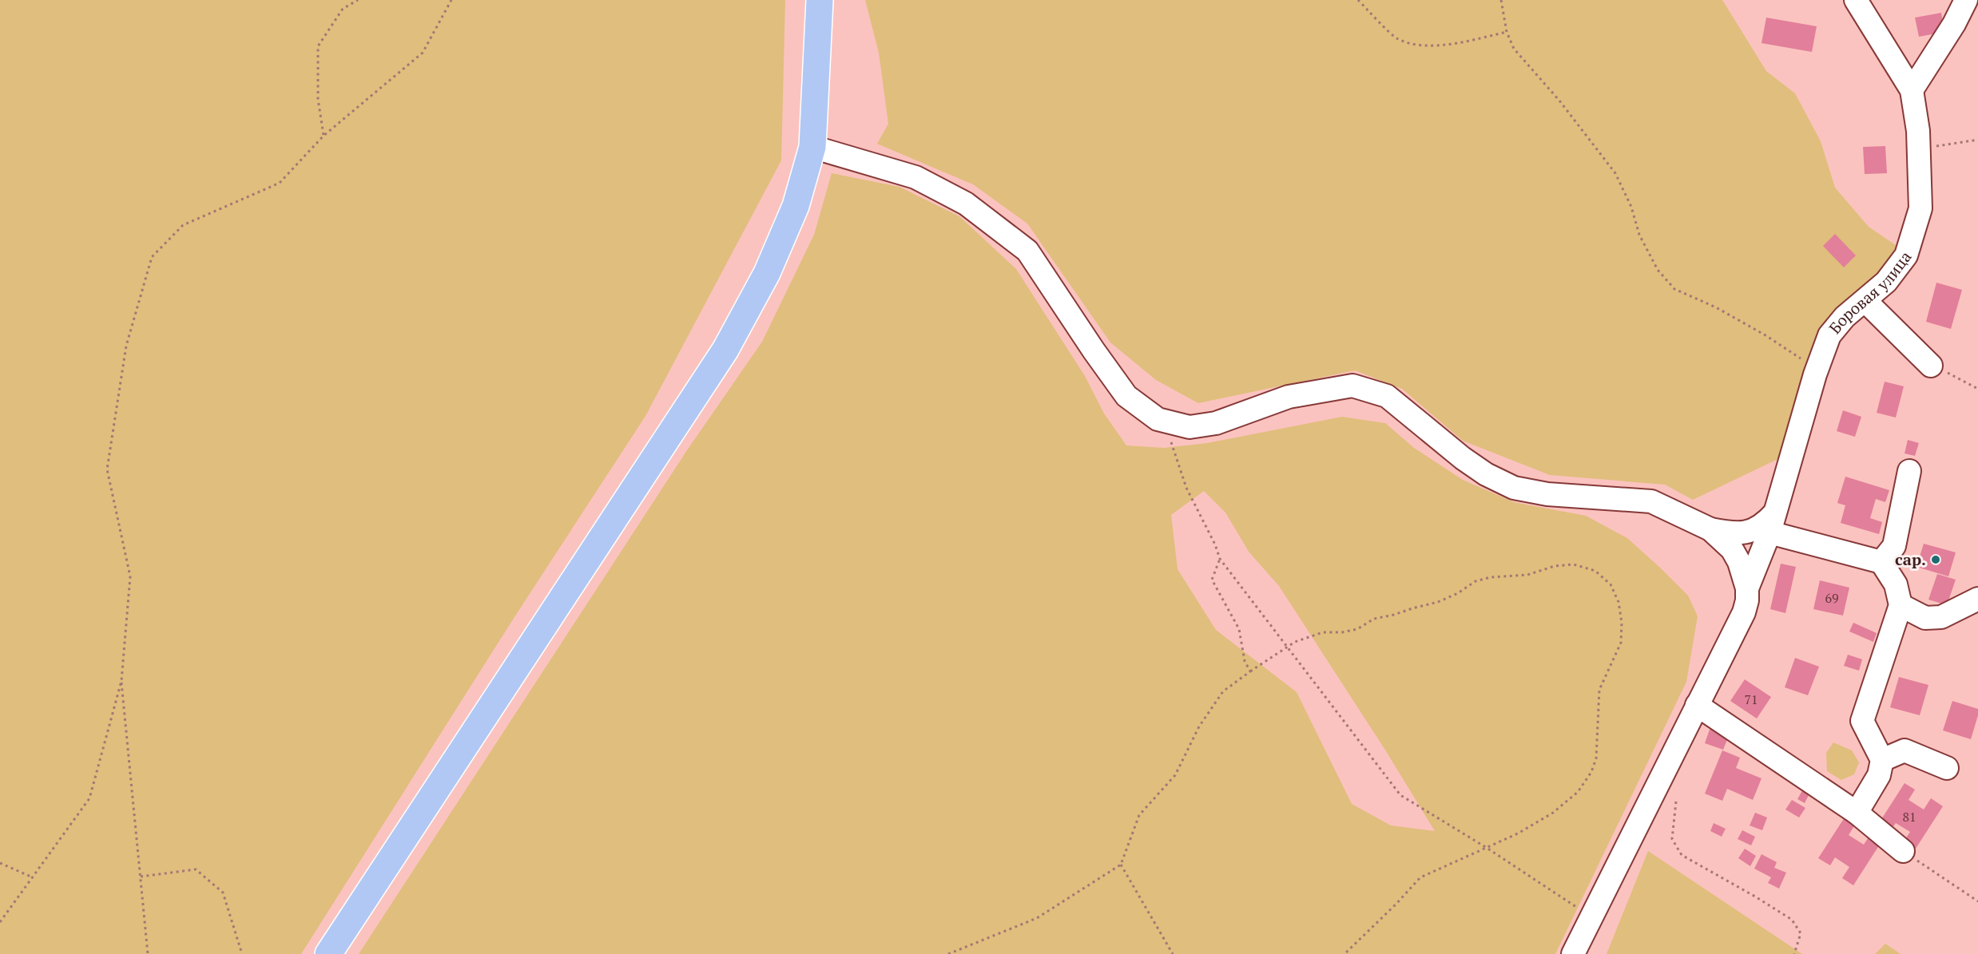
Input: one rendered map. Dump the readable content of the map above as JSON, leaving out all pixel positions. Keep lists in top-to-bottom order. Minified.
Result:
{"streets":{"street":["Боровая улица"]},"places":["сар."],"house_numbers":["69","71","81"]}
